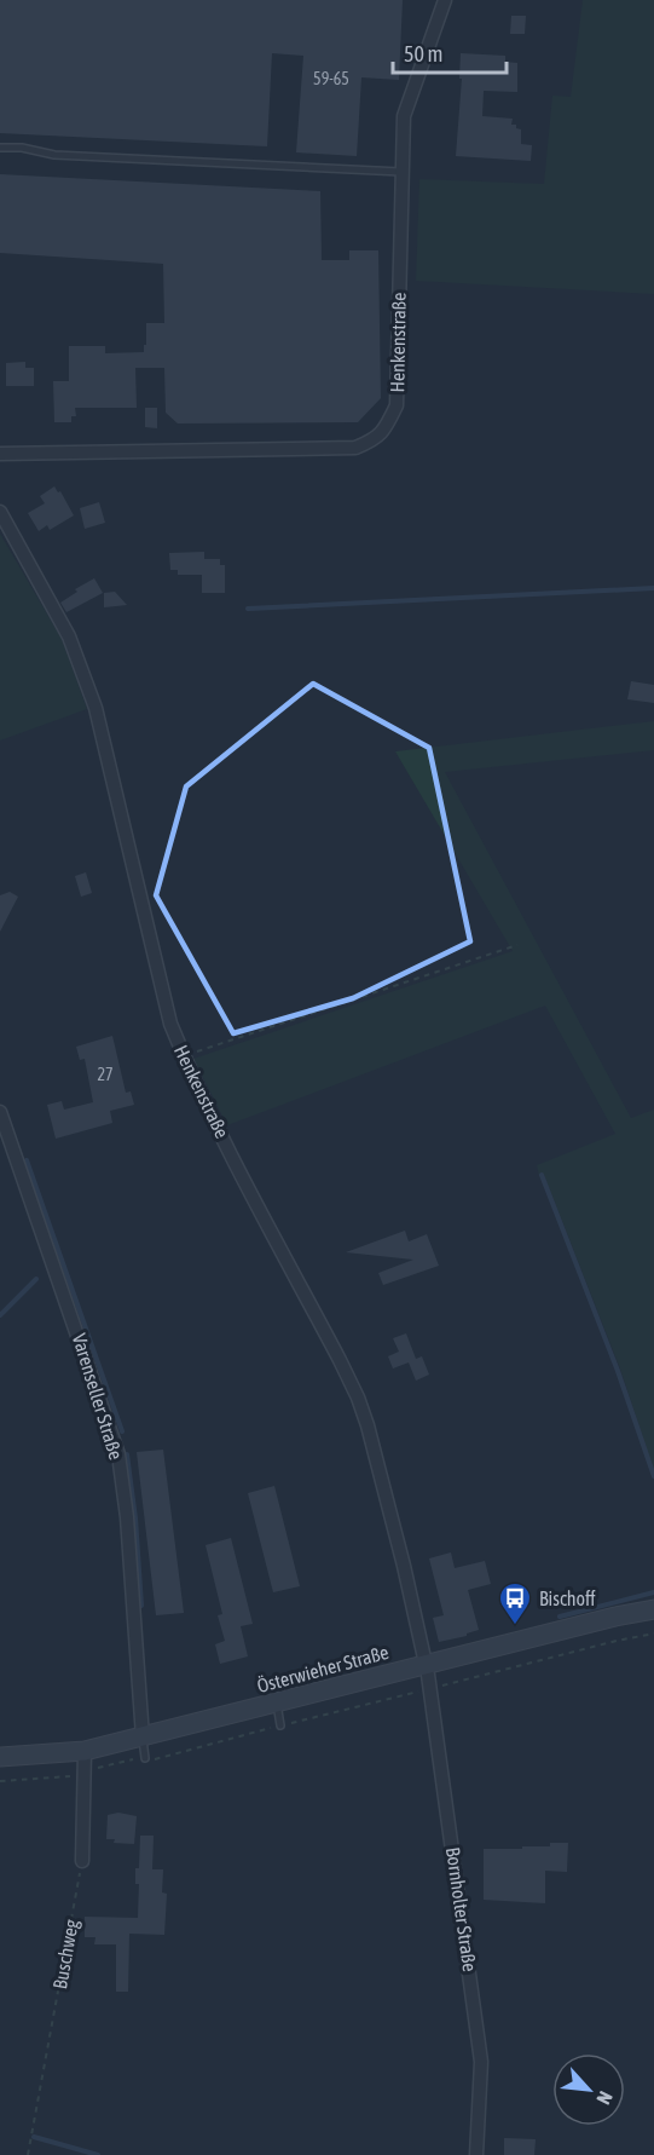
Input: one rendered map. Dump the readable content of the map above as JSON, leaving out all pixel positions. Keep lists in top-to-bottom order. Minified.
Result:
{"streets":{"street":["Henkenstraße","Varenseller Straße","Österwieher Straße","Bornholter Straße"],"path":["Buschweg"]},"crossings":[["Henkenstraße","Österwieher Straße"],["Henkenstraße","Bornholter Straße"],["Varenseller Straße","Österwieher Straße"],["Österwieher Straße","Bornholter Straße"]],"places":{"bus stop":["Bischoff"]},"house_numbers":["59-65","27"],"scale_bar":"50 m","north":"bottom right"}
